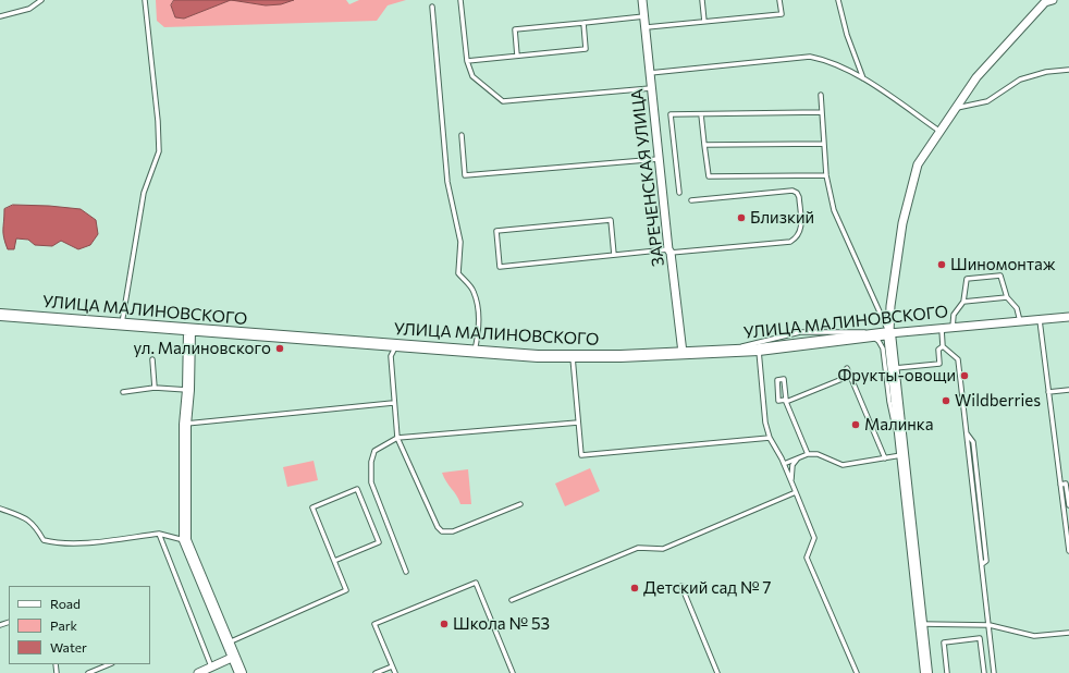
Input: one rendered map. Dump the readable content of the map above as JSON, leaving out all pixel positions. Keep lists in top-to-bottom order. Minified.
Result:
{"streets":{"street":["ЗАРЕЧЕНСКАЯ УЛИЦА","УЛИЦА МАЛИНОВСКОГО"]},"crossings":[["ЗАРЕЧЕНСКАЯ УЛИЦА","УЛИЦА МАЛИНОВСКОГО"]],"places":["Близкий","Шиномонтаж","ул. Малиновского","Фрукты-овощи","Wildberries","Малинка","Детский сад № 7","Школа № 53"],"legend":["Road","Park","Water"]}
